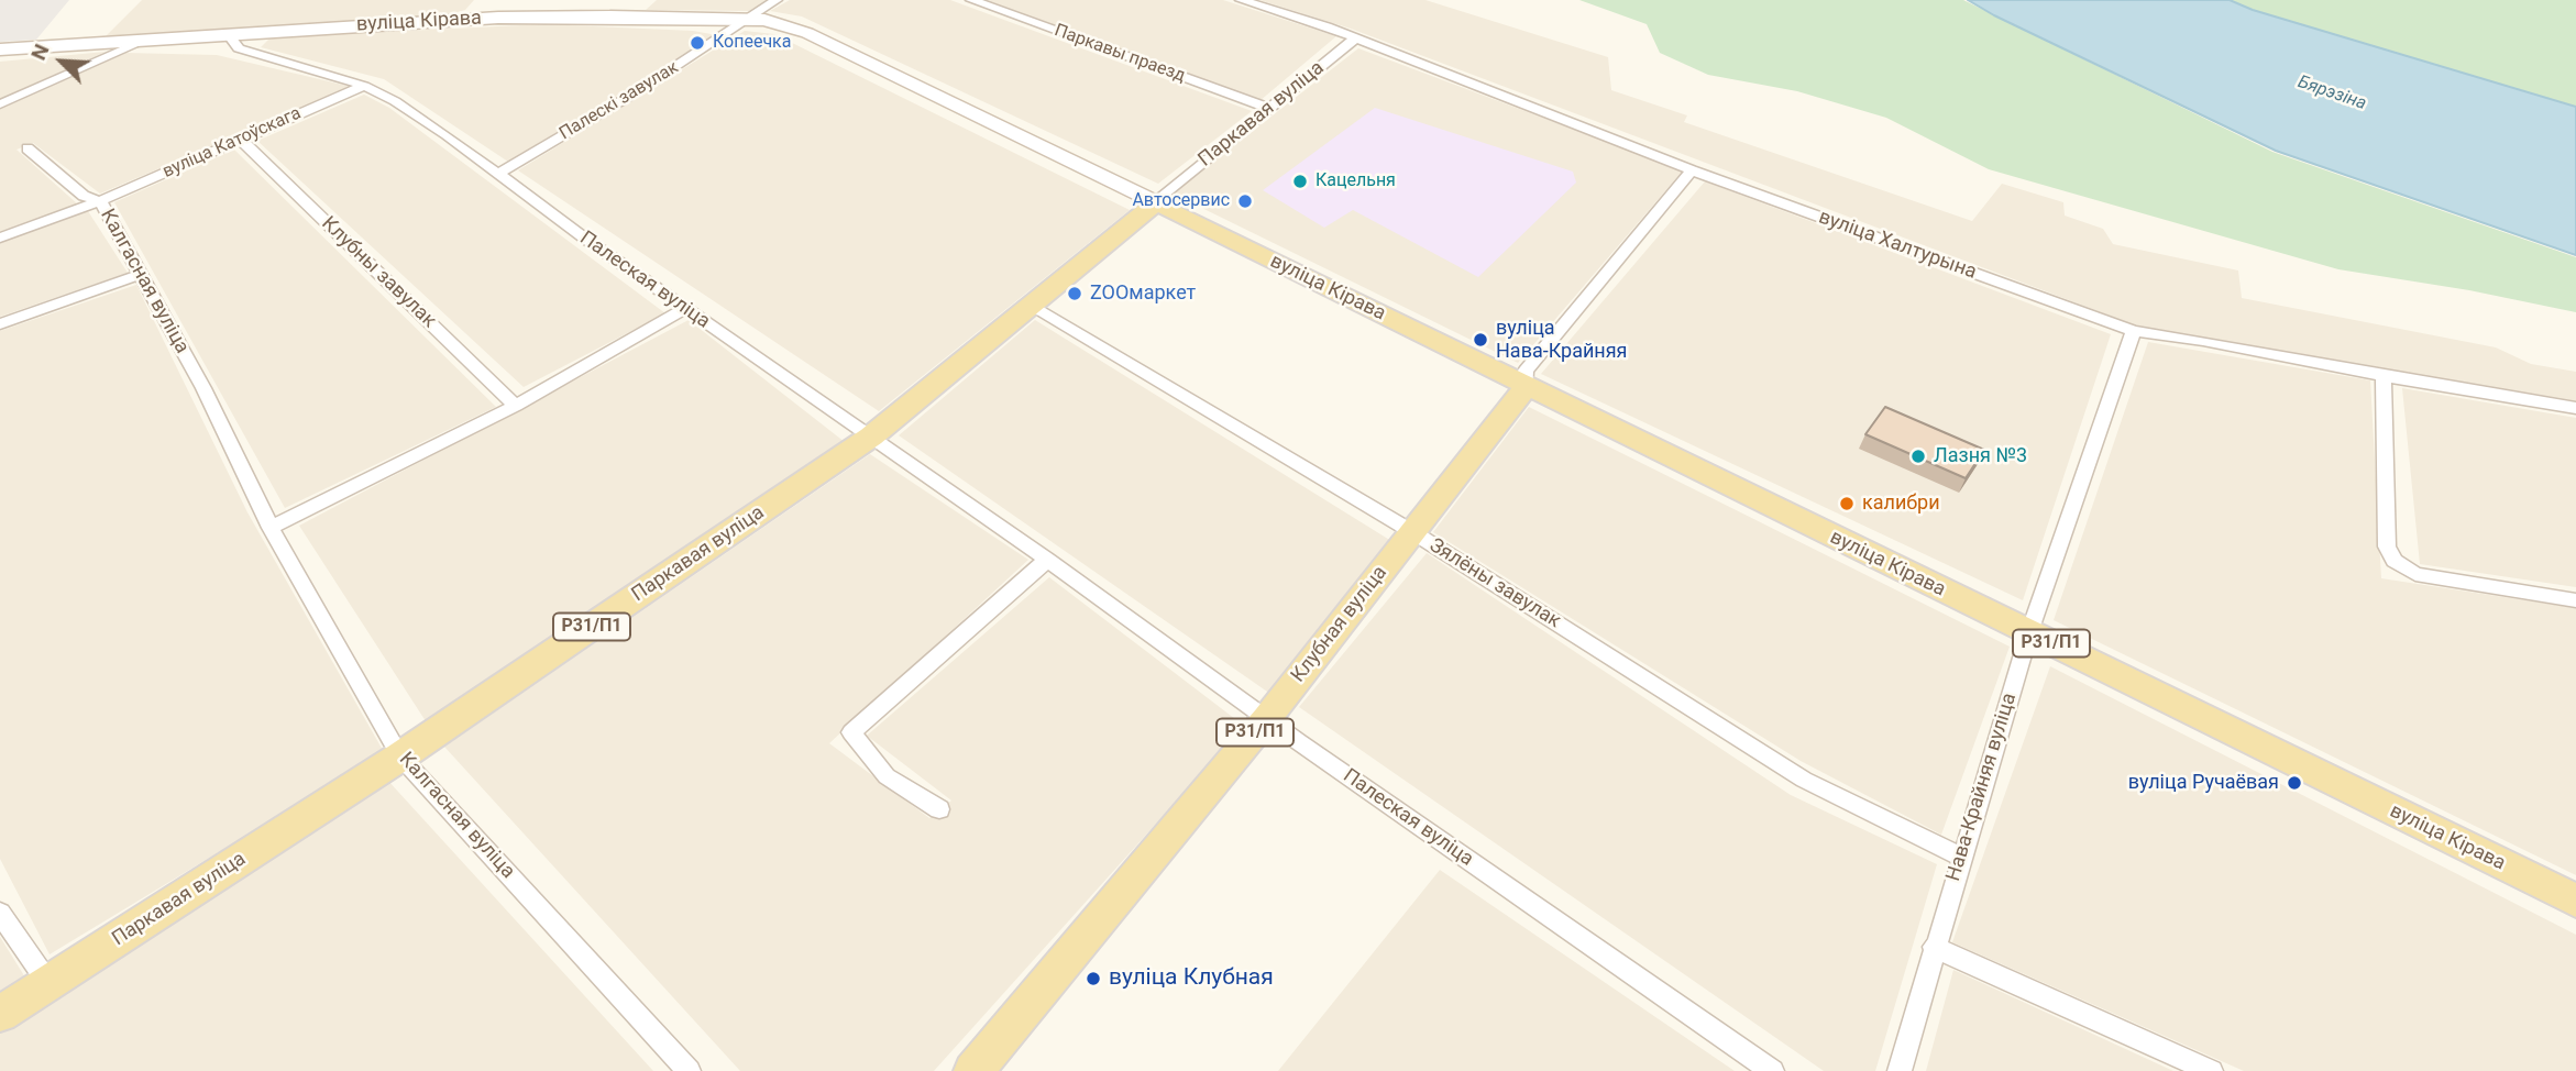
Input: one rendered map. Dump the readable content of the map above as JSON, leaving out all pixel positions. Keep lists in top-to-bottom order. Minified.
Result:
{"streets":{"main road":["вуліца Кірава","Паркавая вуліца","Клубная вуліца","Р31/П1"],"street":["Паркавы праезд","Палескі завулак","вуліца Катоўскага","вуліца Халтурына","Клубны завулак","Палеская вуліца","Калгасная вуліца","Зялёны завулак","Нава-Крайняя вуліца"]},"crossings":[["вуліца Кірава","Палескі завулак"],["вуліца Кірава","Паркавая вуліца"],["вуліца Кірава","Палеская вуліца"],["вуліца Кірава","Клубная вуліца"],["вуліца Кірава","Нава-Крайняя вуліца"],["Паркавы праезд","Паркавая вуліца"],["Палескі завулак","Палеская вуліца"],["Паркавая вуліца","вуліца Халтурына"],["Паркавая вуліца","Палеская вуліца"],["Паркавая вуліца","Калгасная вуліца"],["Паркавая вуліца","Зялёны завулак"],["вуліца Катоўскага","Клубны завулак"],["вуліца Катоўскага","Палеская вуліца"],["вуліца Катоўскага","Калгасная вуліца"],["вуліца Халтурына","Клубная вуліца"],["вуліца Халтурына","Нава-Крайняя вуліца"],["Палеская вуліца","Клубная вуліца"],["Зялёны завулак","Клубная вуліца"],["Зялёны завулак","Нава-Крайняя вуліца"]],"water":["Бярэзіна"],"places":["Копеечка","Кацельня","Автосервис","ZOOмаркет","вуліца Нава-Крайняя","Лазня №3","калибри","вуліца Ручаёвая","вуліца Клубная"],"north":"top left"}
